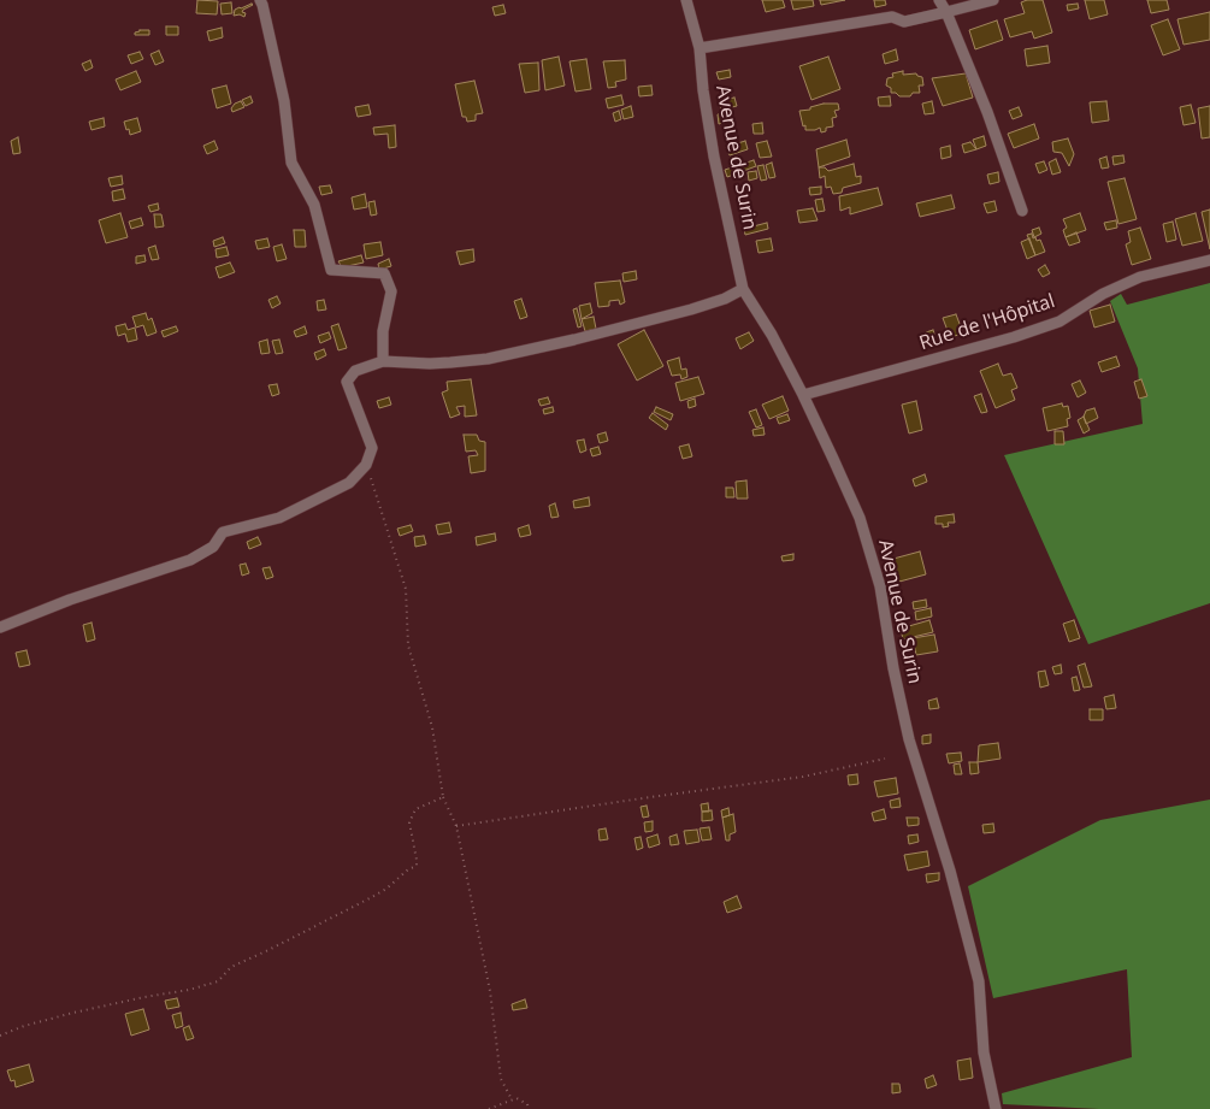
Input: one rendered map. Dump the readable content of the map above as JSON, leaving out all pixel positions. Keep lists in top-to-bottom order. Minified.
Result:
{"streets":{"street":["Avenue de Surin","Rue de l'Hôpital"]},"crossings":[["Avenue de Surin","Rue de l'Hôpital"]]}
